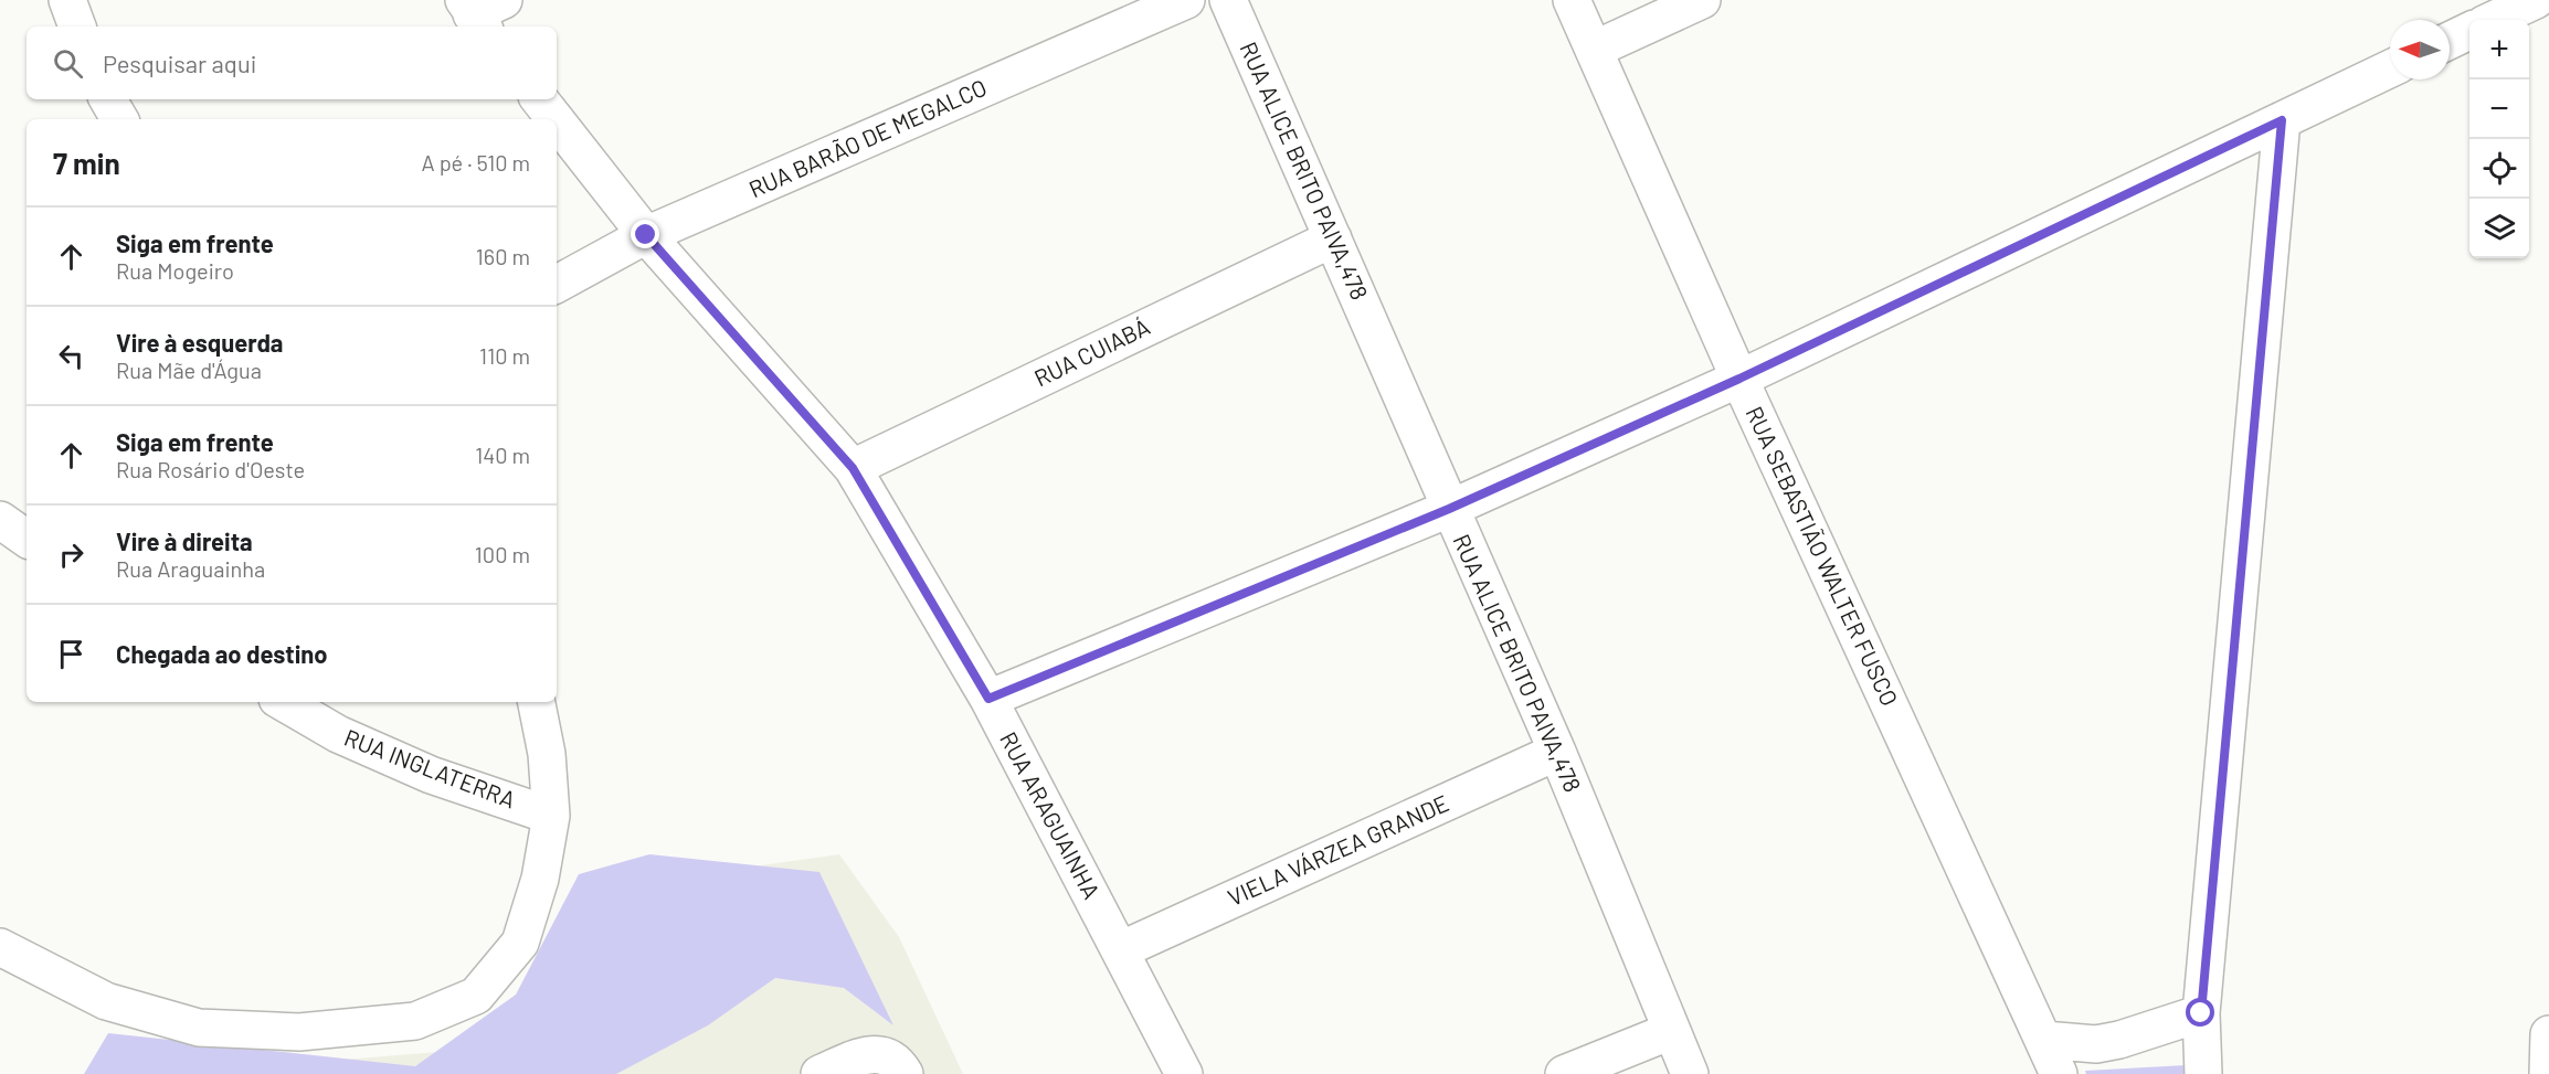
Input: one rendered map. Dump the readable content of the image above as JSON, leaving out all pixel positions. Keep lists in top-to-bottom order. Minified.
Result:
{"streets":{"street":["RUA BARÃO DE MEGALCO","RUA ALICE BRITO PAIVA,478","RUA CUIABÁ","RUA SEBASTIÃO WALTER FUSCO","RUA INGLATERRA","RUA ARAGUAINHA","VIELA VÁRZEA GRANDE"]},"crossings":[["RUA BARÃO DE MEGALCO","RUA ARAGUAINHA"],["RUA ALICE BRITO PAIVA,478","RUA CUIABÁ"],["RUA ALICE BRITO PAIVA,478","VIELA VÁRZEA GRANDE"],["RUA CUIABÁ","RUA ARAGUAINHA"],["RUA ARAGUAINHA","VIELA VÁRZEA GRANDE"]],"north":"left","page":{"map_buttons":["+","−"],"search":"Pesquisar aqui","heading":["7 min","A pé · 510 m"],"list":[["Siga em frente","Rua Mogeiro","160 m"],["Vire à esquerda","Rua Mãe d'Água","110 m"],["Siga em frente","Rua Rosário d'Oeste","140 m"],["Vire à direita","Rua Araguainha","100 m"],"Chegada ao destino"]}}
